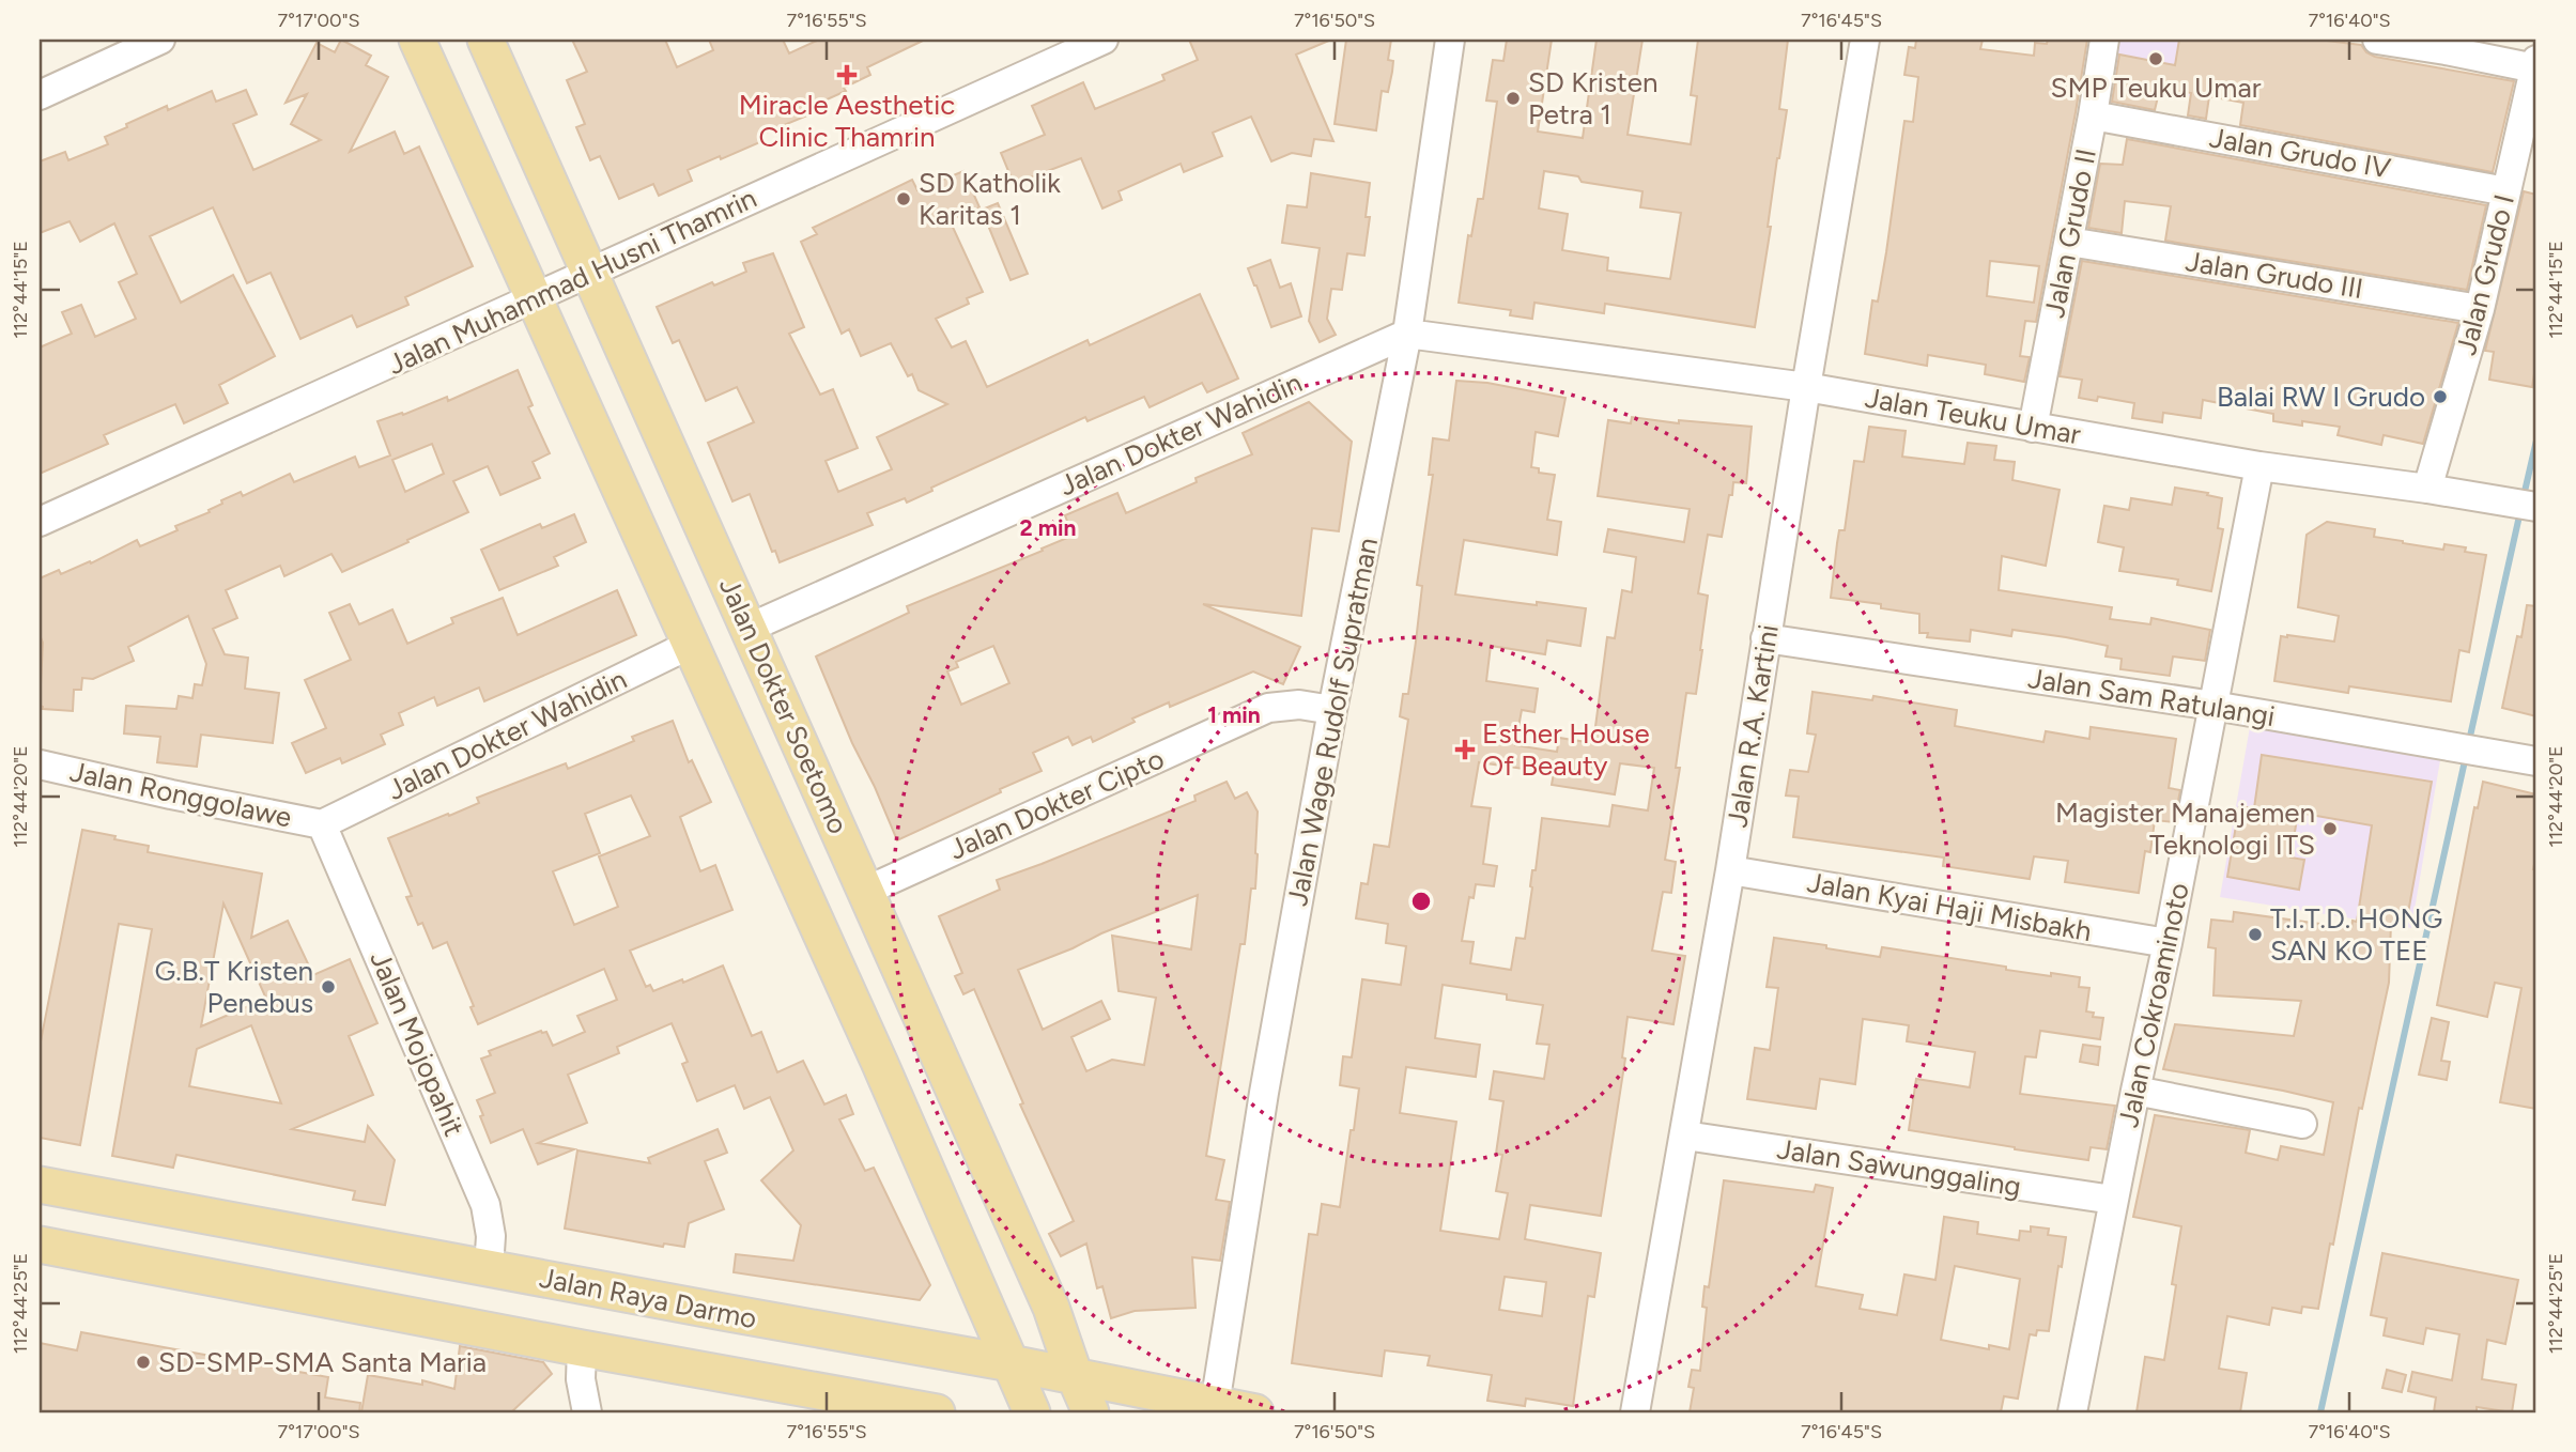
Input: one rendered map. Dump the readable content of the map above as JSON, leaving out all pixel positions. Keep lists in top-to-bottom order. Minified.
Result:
{"streets":{"main road":["Jalan Dokter Soetomo","Jalan Raya Darmo"],"street":["Jalan Grudo IV","Jalan Grudo II","Jalan Grudo III","Jalan Grudo I","Jalan Muhammad Husni Thamrin","Jalan Teuku Umar","Jalan Dokter Wahidin","Jalan Sam Ratulangi","Jalan Wage Rudolf Supratman","Jalan R.A. Kartini","Jalan Ronggolawe","Jalan Dokter Cipto","Jalan Kyai Haji Misbakh","Jalan Cokroaminoto","Jalan Mojopahit","Jalan Sawunggaling"]},"crossings":[["Jalan Grudo IV","Jalan Grudo II"],["Jalan Grudo IV","Jalan Grudo I"],["Jalan Grudo II","Jalan Grudo III"],["Jalan Grudo II","Jalan Teuku Umar"],["Jalan Grudo III","Jalan Grudo I"],["Jalan Grudo I","Jalan Teuku Umar"],["Jalan Muhammad Husni Thamrin","Jalan Dokter Soetomo"],["Jalan Teuku Umar","Jalan Dokter Wahidin"],["Jalan Teuku Umar","Jalan Wage Rudolf Supratman"],["Jalan Teuku Umar","Jalan R.A. Kartini"],["Jalan Teuku Umar","Jalan Cokroaminoto"],["Jalan Dokter Wahidin","Jalan Dokter Soetomo"],["Jalan Dokter Wahidin","Jalan Wage Rudolf Supratman"],["Jalan Dokter Wahidin","Jalan Ronggolawe"],["Jalan Dokter Wahidin","Jalan Mojopahit"],["Jalan Sam Ratulangi","Jalan R.A. Kartini"],["Jalan Sam Ratulangi","Jalan Cokroaminoto"],["Jalan Dokter Soetomo","Jalan Dokter Cipto"],["Jalan Dokter Soetomo","Jalan Raya Darmo"],["Jalan Wage Rudolf Supratman","Jalan Dokter Cipto"],["Jalan Wage Rudolf Supratman","Jalan Raya Darmo"],["Jalan R.A. Kartini","Jalan Kyai Haji Misbakh"],["Jalan R.A. Kartini","Jalan Sawunggaling"],["Jalan Ronggolawe","Jalan Mojopahit"],["Jalan Kyai Haji Misbakh","Jalan Cokroaminoto"],["Jalan Cokroaminoto","Jalan Sawunggaling"],["Jalan Mojopahit","Jalan Raya Darmo"]],"places":{"other":["SMP Teuku Umar","SD Kristen Petra 1","SD Katholik Karitas 1","Balai RW I Grudo","Magister Manajemen Teknologi ITS","T.I.T.D. HONG SAN KO TEE","G.B.T Kristen Penebus","SD-SMP-SMA Santa Maria"],"health":["Miracle Aesthetic Clinic Thamrin","Esther House Of Beauty"]},"coordinates":["7°17'00\"S","7°16'55\"S","7°16'50\"S","7°16'45\"S","7°16'40\"S","112°44'15\"E","112°44'20\"E","112°44'25\"E"],"rings":["2 min","1 min"]}
